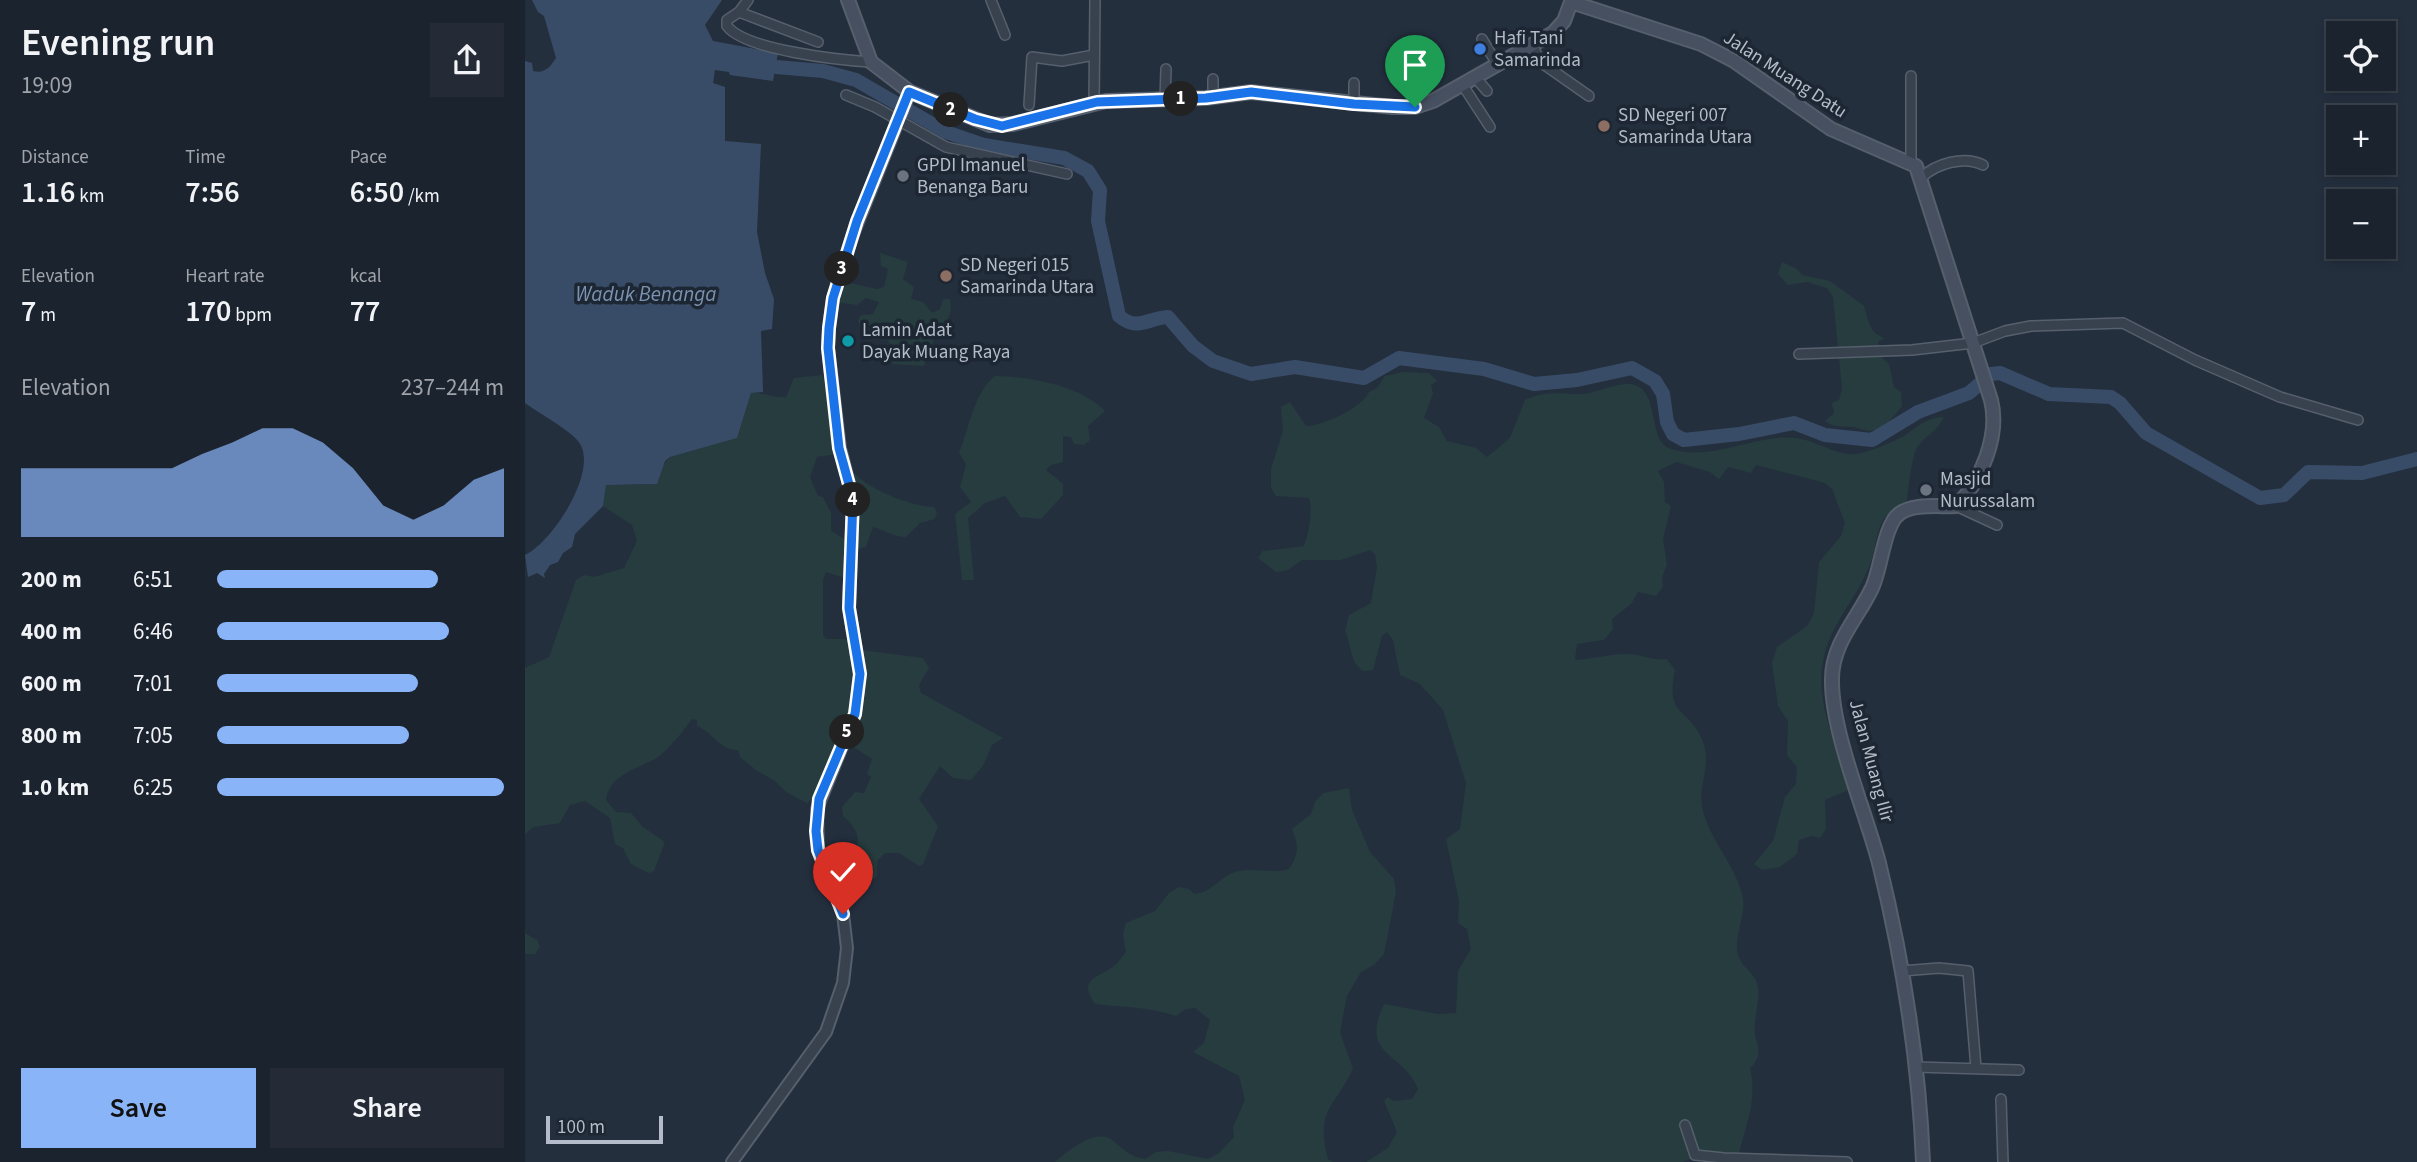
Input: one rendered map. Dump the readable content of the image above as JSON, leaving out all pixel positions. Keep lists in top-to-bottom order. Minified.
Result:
{"streets":{"main road":["Jalan Muang Datu","Jalan Muang Ilir"]},"water":["Waduk Benanga"],"places":["Hafi Tani Samarinda","SD Negeri 007 Samarinda Utara","GPDI Imanuel Benanga Baru","SD Negeri 015 Samarinda Utara","Lamin Adat Dayak Muang Raya","Masjid Nurussalam"],"scale_bar":"100 m","page":{"heading":["Evening run","19:09"],"map_buttons":["+","−"],"pins":["1","2","3","4","5"],"stats":[["Distance","1.16 km"],["Time","7:56"],["Pace","6:50 /km"],["Elevation","7 m"],["Heart rate","170 bpm"],["kcal","77"]],"chart":["Elevation","237–244 m"],"list":[{"name":"200 m","note":"6:51"},{"name":"400 m","note":"6:46"},{"name":"600 m","note":"7:01"},{"name":"800 m","note":"7:05"},{"name":"1.0 km","note":"6:25"}],"buttons":["Save","Share"],"scale":"100 m"}}
